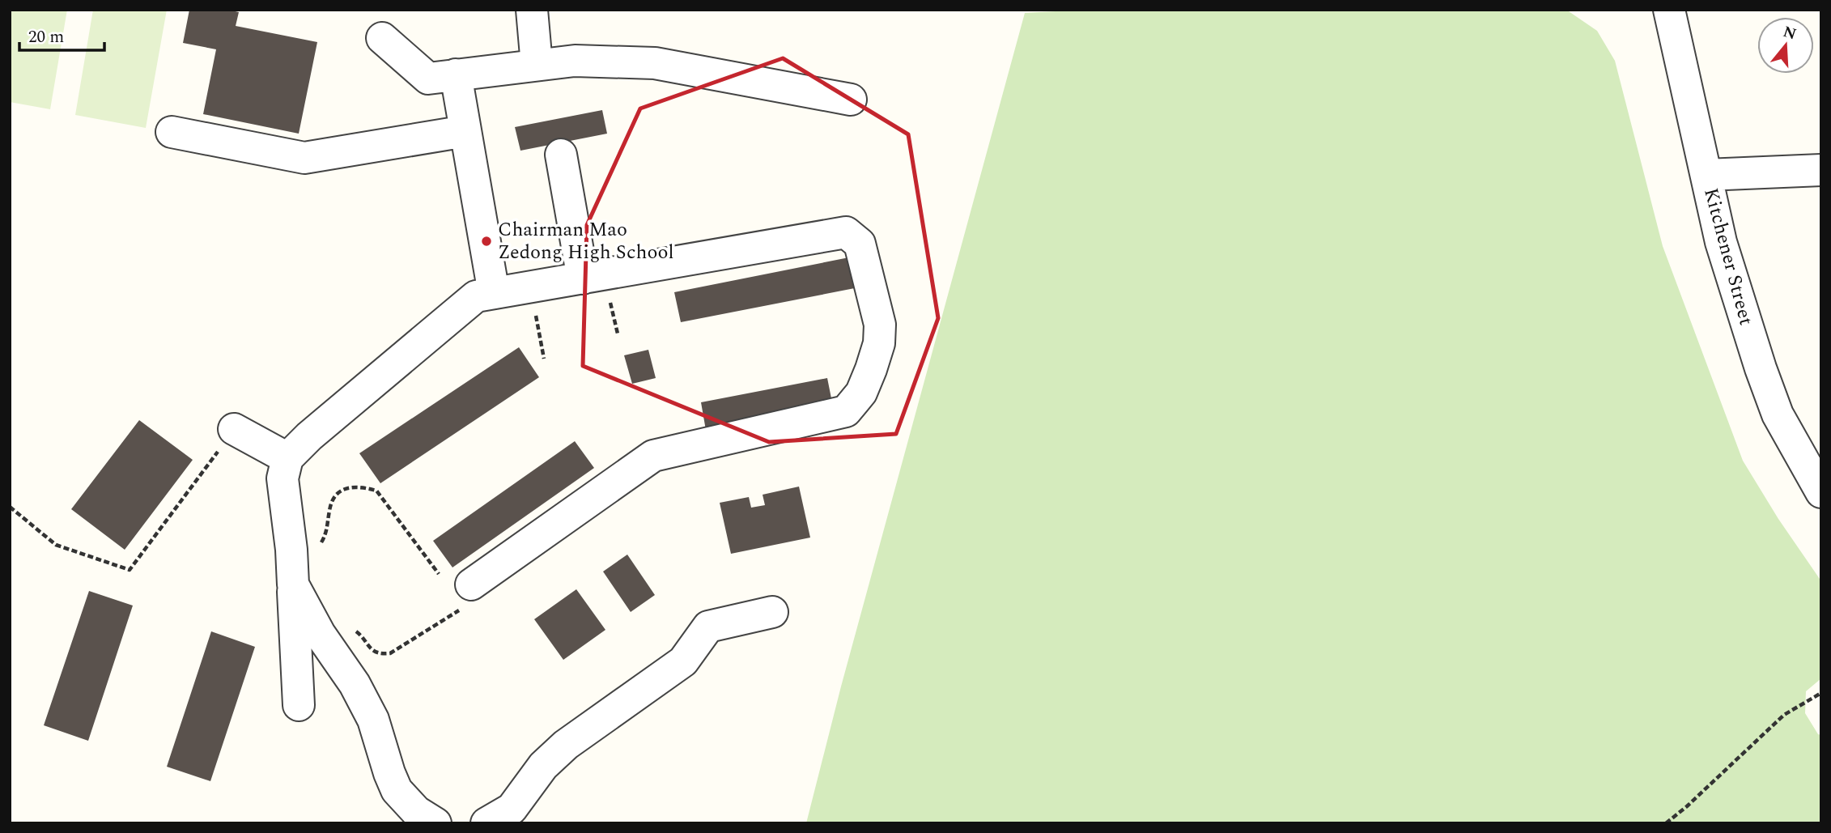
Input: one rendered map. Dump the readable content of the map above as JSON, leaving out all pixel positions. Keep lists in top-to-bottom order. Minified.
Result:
{"streets":{"street":["Kitchener Street"]},"places":["Chairman Mao Zedong High School"],"scale_bar":"20 m","north":"top"}
